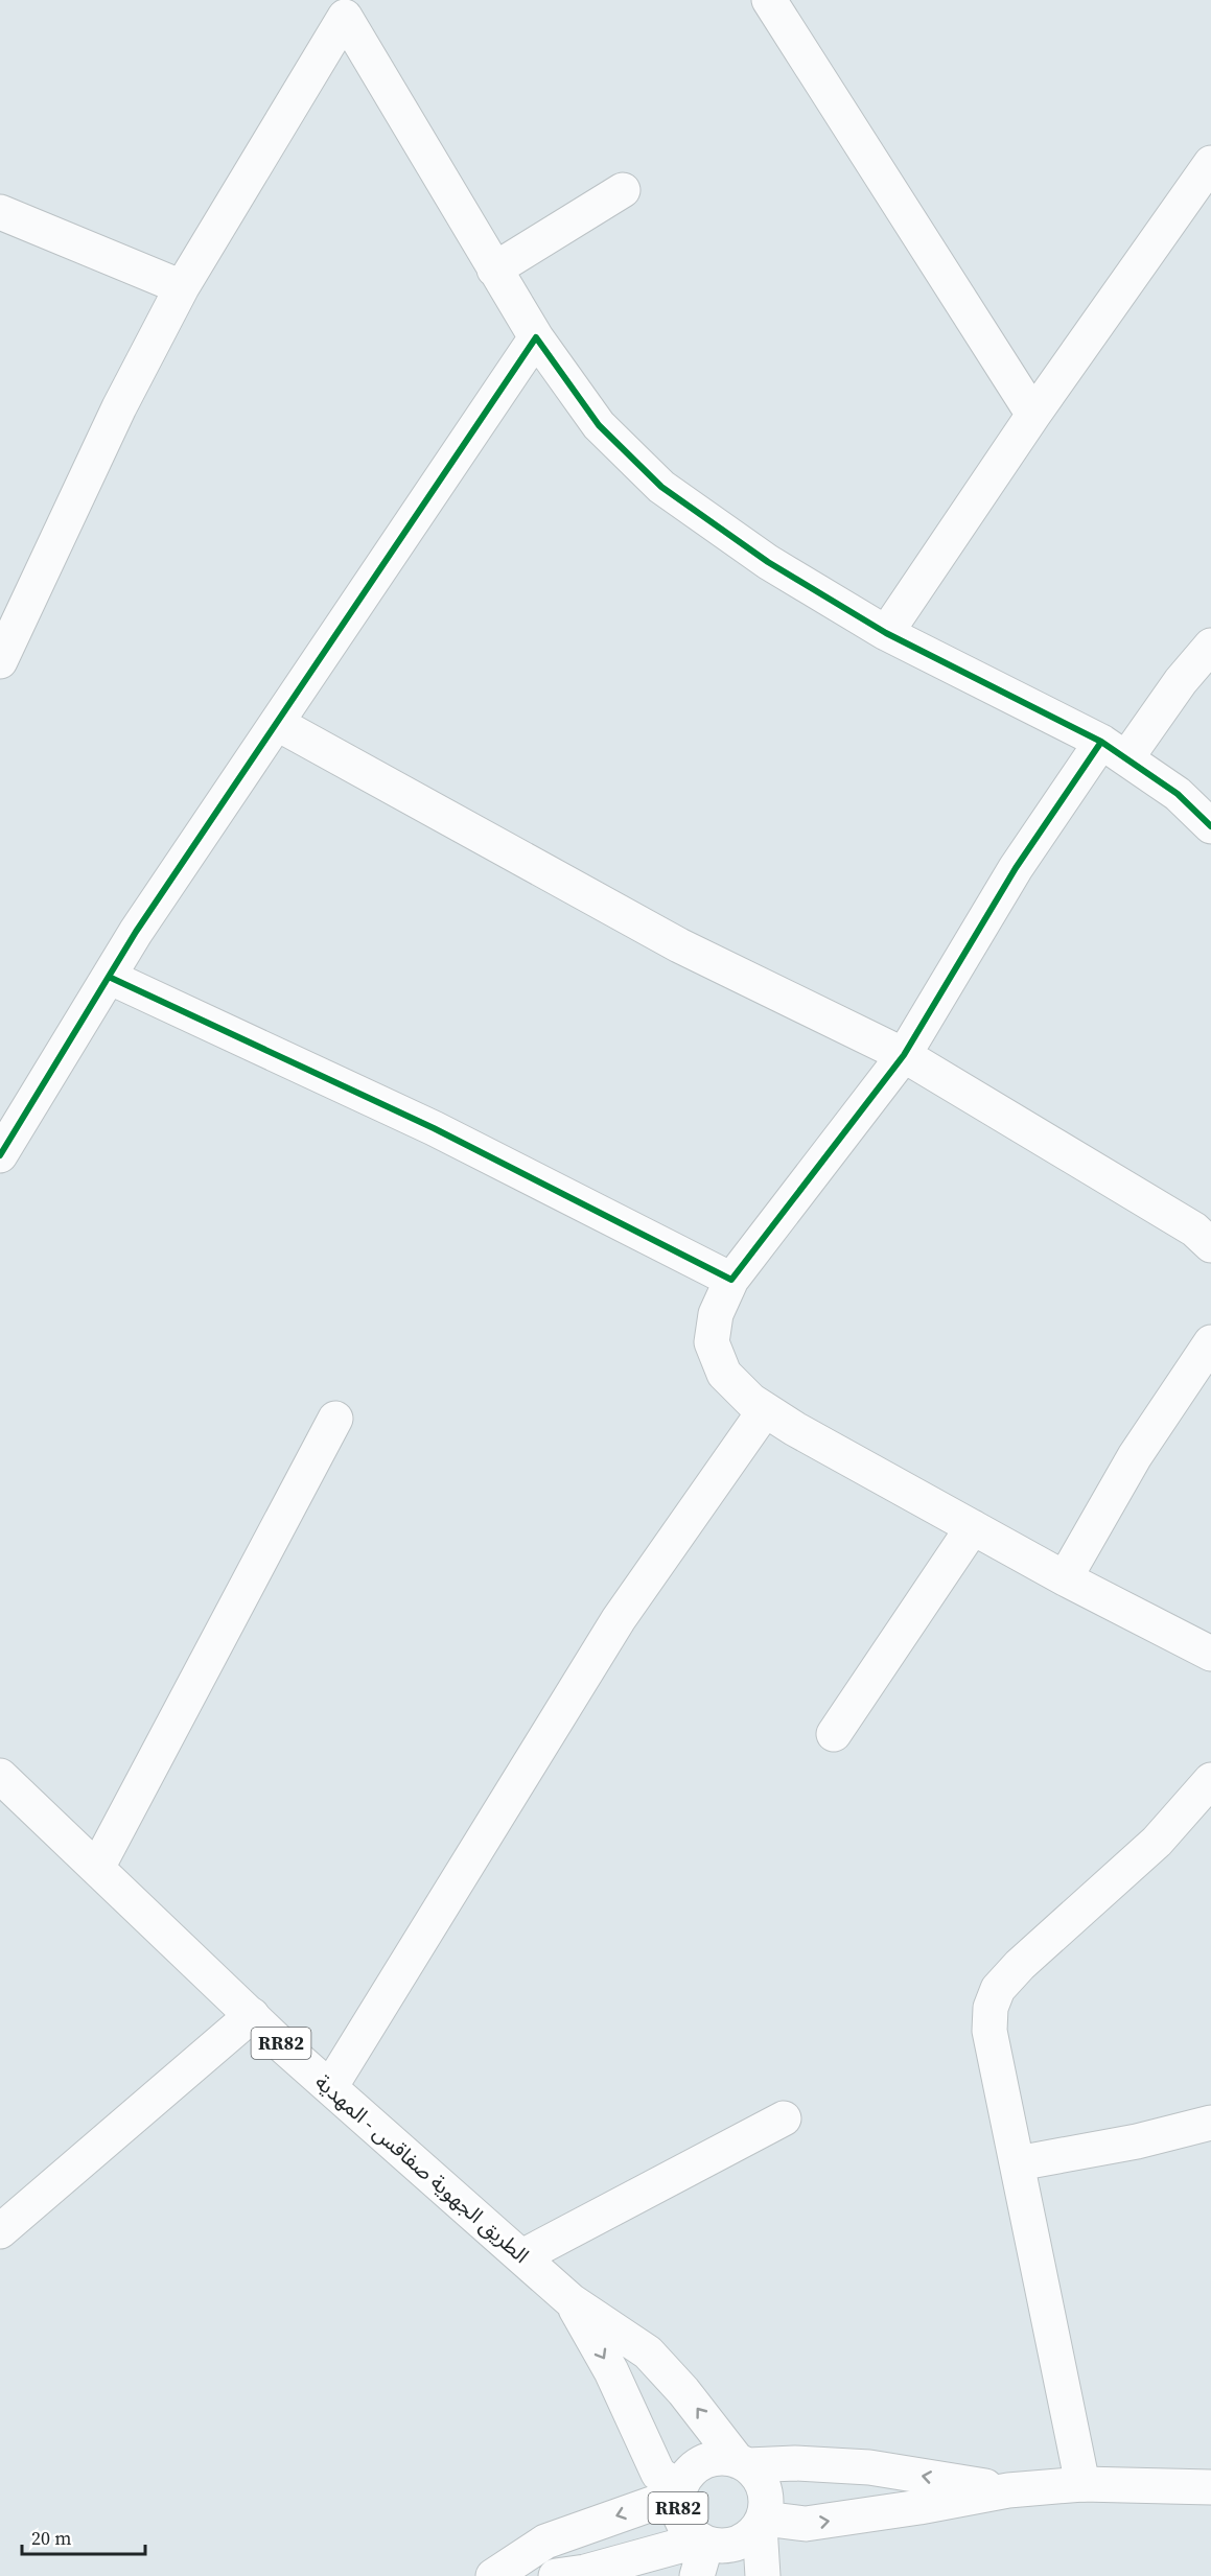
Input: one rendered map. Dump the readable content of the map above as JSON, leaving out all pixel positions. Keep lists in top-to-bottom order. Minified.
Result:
{"streets":{"street":["RR82","الطريق الجهوية صفاقس - المهدية"]},"crossings":[["RR82","الطريق الجهوية صفاقس - المهدية"]],"scale_bar":"20 m"}
